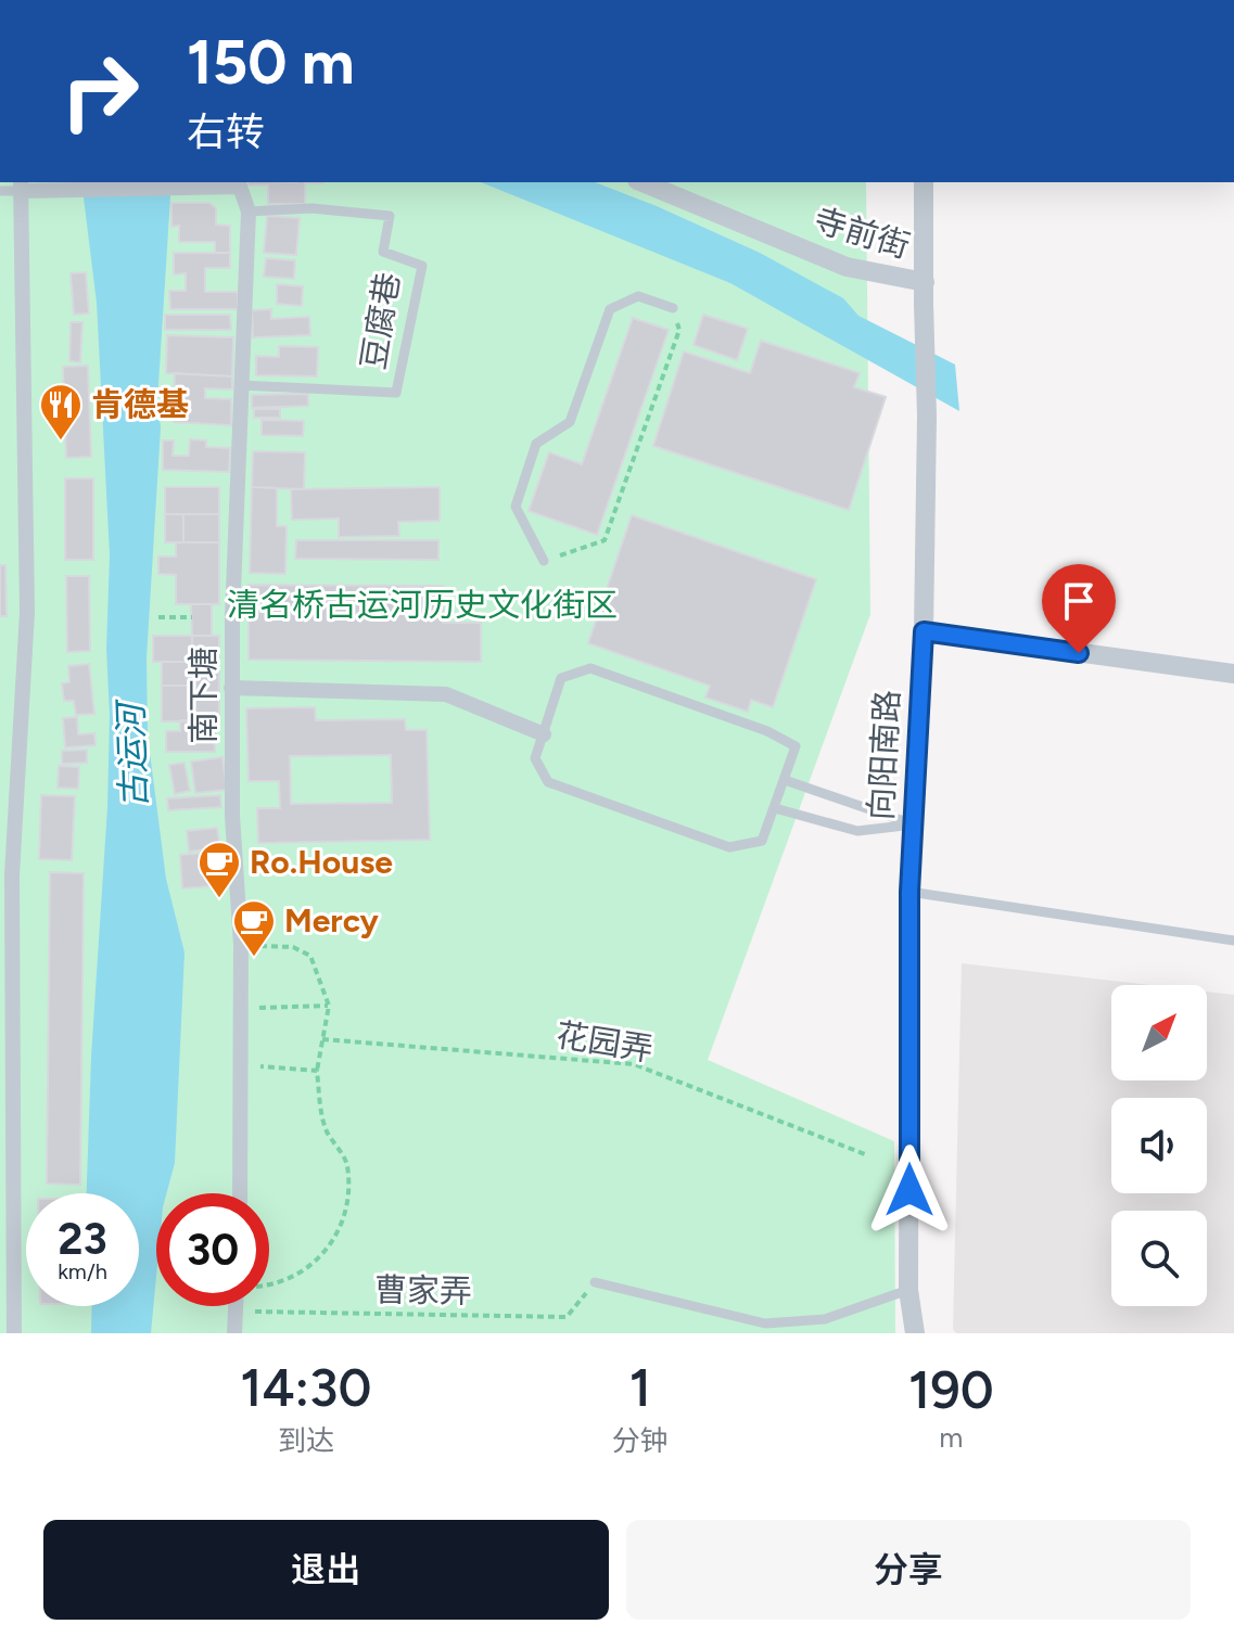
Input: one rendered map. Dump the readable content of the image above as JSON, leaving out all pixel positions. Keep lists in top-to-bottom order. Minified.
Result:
{"streets":{"street":["寺前街","南下塘","向阳南路"],"lane":["豆腐巷"],"path":["花园弄","曹家弄"]},"crossings":[["寺前街","向阳南路"],["豆腐巷","南下塘"]],"water":["古运河"],"parks":["清名桥古运河历史文化街区"],"places":{"restaurant":["肯德基"],"cafe":["Ro.House","Mercy"]},"north":"top right","page":{"turn":["150 m","右转"],"speed":"23 km/h","limit":"30","eta":["14:30","到达","1","分钟","190","m"],"buttons":["退出","分享"]}}
